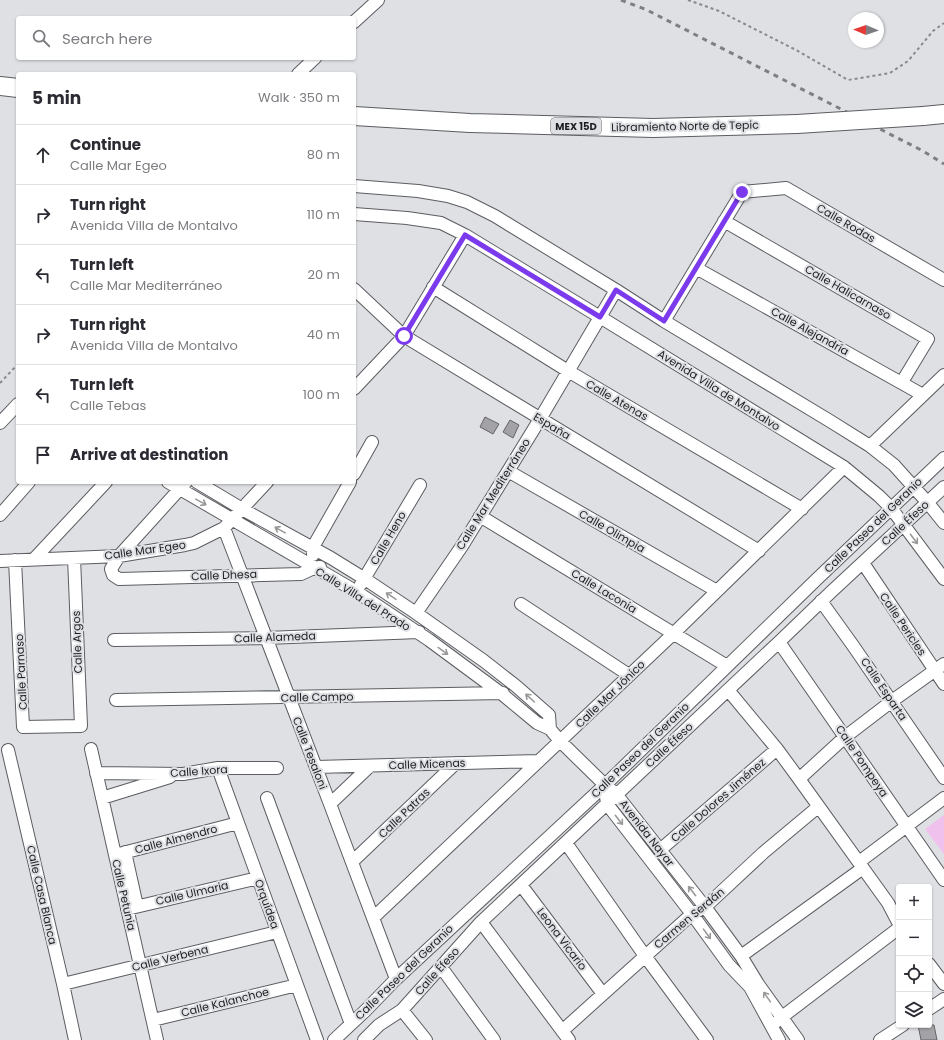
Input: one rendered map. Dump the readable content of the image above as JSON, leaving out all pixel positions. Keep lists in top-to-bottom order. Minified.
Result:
{"streets":{"highway":["MEX 15D","Libramiento Norte de Tepic"],"street":["Calle Rodas","Calle Halicarnaso","Calle Alejandría","Avenida Villa de Montalvo","Calle Atenas","España","Calle Mar Mediterráneo","Calle Éfeso","Calle Paseo del Geranio","Calle Olimpia","Calle Heno","Calle Mar Egeo","Calle Dhesa","Calle Laconia","Calle Villa del Prado","Calle Pericles","Calle Alameda","Calle Argos","Calle Parnaso","Calle Esparta","Calle Mar Jónico","Calle Campo","Calle Tesaloni","Calle Pompeya","Calle Micenas","Calle Ixora","Calle Dolores Jiménez","Calle Patras","Avenida Nayar","Calle Almendro","Calle Ulmaria","Calle Casa Blanca","Calle Petunia","Orquídea","Carmen Serdán","Leona Vicario","Calle Verbena","Calle Kalanchoe"]},"crossings":[["Calle Rodas","Calle Halicarnaso"],["Calle Halicarnaso","Calle Alejandría"],["Avenida Villa de Montalvo","Calle Mar Mediterráneo"],["Avenida Villa de Montalvo","Calle Éfeso"],["Avenida Villa de Montalvo","Calle Paseo del Geranio"],["Avenida Villa de Montalvo","Calle Mar Jónico"],["Calle Atenas","Calle Mar Mediterráneo"],["Calle Atenas","Calle Mar Jónico"],["España","Calle Mar Mediterráneo"],["España","Calle Mar Jónico"],["Calle Mar Mediterráneo","Calle Olimpia"],["Calle Mar Mediterráneo","Calle Laconia"],["Calle Mar Mediterráneo","Calle Villa del Prado"],["Calle Éfeso","Calle Paseo del Geranio"],["Calle Éfeso","Calle Pericles"],["Calle Éfeso","Calle Esparta"],["Calle Éfeso","Calle Pompeya"],["Calle Éfeso","Avenida Nayar"],["Calle Éfeso","Leona Vicario"],["Calle Paseo del Geranio","Calle Laconia"],["Calle Paseo del Geranio","Calle Villa del Prado"],["Calle Paseo del Geranio","Calle Tesaloni"],["Calle Paseo del Geranio","Avenida Nayar"],["Calle Olimpia","Calle Mar Jónico"],["Calle Heno","Calle Villa del Prado"],["Calle Mar Egeo","Calle Dhesa"],["Calle Mar Egeo","Calle Villa del Prado"],["Calle Mar Egeo","Calle Argos"],["Calle Mar Egeo","Calle Parnaso"],["Calle Mar Egeo","Calle Tesaloni"],["Calle Dhesa","Calle Villa del Prado"],["Calle Dhesa","Calle Tesaloni"],["Calle Laconia","Calle Mar Jónico"],["Calle Villa del Prado","Calle Alameda"],["Calle Villa del Prado","Calle Mar Jónico"],["Calle Villa del Prado","Calle Campo"],["Calle Villa del Prado","Calle Tesaloni"],["Calle Villa del Prado","Avenida Nayar"],["Calle Alameda","Calle Tesaloni"],["Calle Argos","Calle Parnaso"],["Calle Mar Jónico","Calle Tesaloni"],["Calle Mar Jónico","Calle Micenas"],["Calle Campo","Calle Tesaloni"],["Calle Tesaloni","Calle Micenas"],["Calle Tesaloni","Calle Patras"],["Calle Micenas","Calle Patras"],["Calle Ixora","Calle Petunia"],["Calle Ixora","Orquídea"],["Calle Dolores Jiménez","Avenida Nayar"],["Avenida Nayar","Carmen Serdán"],["Calle Almendro","Calle Petunia"],["Calle Almendro","Orquídea"],["Calle Ulmaria","Calle Petunia"],["Calle Ulmaria","Orquídea"],["Calle Casa Blanca","Calle Verbena"],["Calle Petunia","Calle Verbena"],["Calle Petunia","Calle Kalanchoe"],["Orquídea","Calle Verbena"],["Orquídea","Calle Kalanchoe"],["Carmen Serdán","Leona Vicario"]],"north":"left","page":{"search":"Search here","heading":["5 min","Walk · 350 m"],"list":[["Continue","Calle Mar Egeo","80 m"],["Turn right","Avenida Villa de Montalvo","110 m"],["Turn left","Calle Mar Mediterráneo","20 m"],["Turn right","Avenida Villa de Montalvo","40 m"],["Turn left","Calle Tebas","100 m"],"Arrive at destination"],"map_buttons":["+","−"]}}
